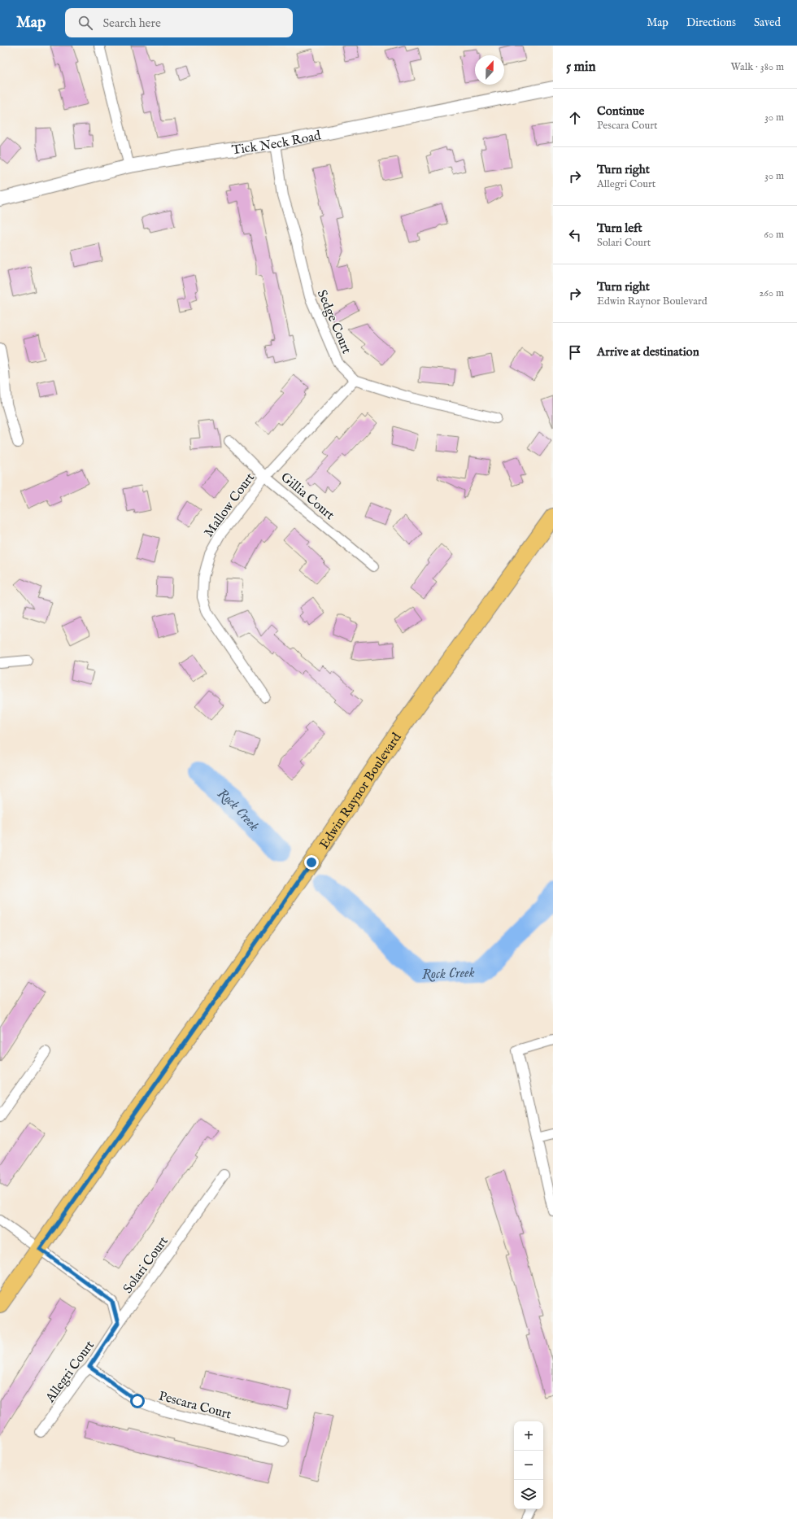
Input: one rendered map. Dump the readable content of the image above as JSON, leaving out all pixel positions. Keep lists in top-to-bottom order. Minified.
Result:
{"streets":{"main road":["Edwin Raynor Boulevard"],"street":["Tick Neck Road","Sedge Court","Gillia Court","Mallow Court","Solari Court","Allegri Court","Pescara Court"]},"crossings":[["Tick Neck Road","Sedge Court"],["Sedge Court","Mallow Court"],["Gillia Court","Mallow Court"],["Edwin Raynor Boulevard","Solari Court"],["Solari Court","Allegri Court"],["Allegri Court","Pescara Court"]],"water":["Rock Creek"],"north":"top","page":{"header":"Map","search":"Search here","nav":["Map","Directions","Saved"],"heading":["5 min","Walk · 380 m"],"list":[["Continue","Pescara Court","30 m"],["Turn right","Allegri Court","30 m"],["Turn left","Solari Court","60 m"],["Turn right","Edwin Raynor Boulevard","260 m"],"Arrive at destination"],"map_buttons":["+","−"]}}
